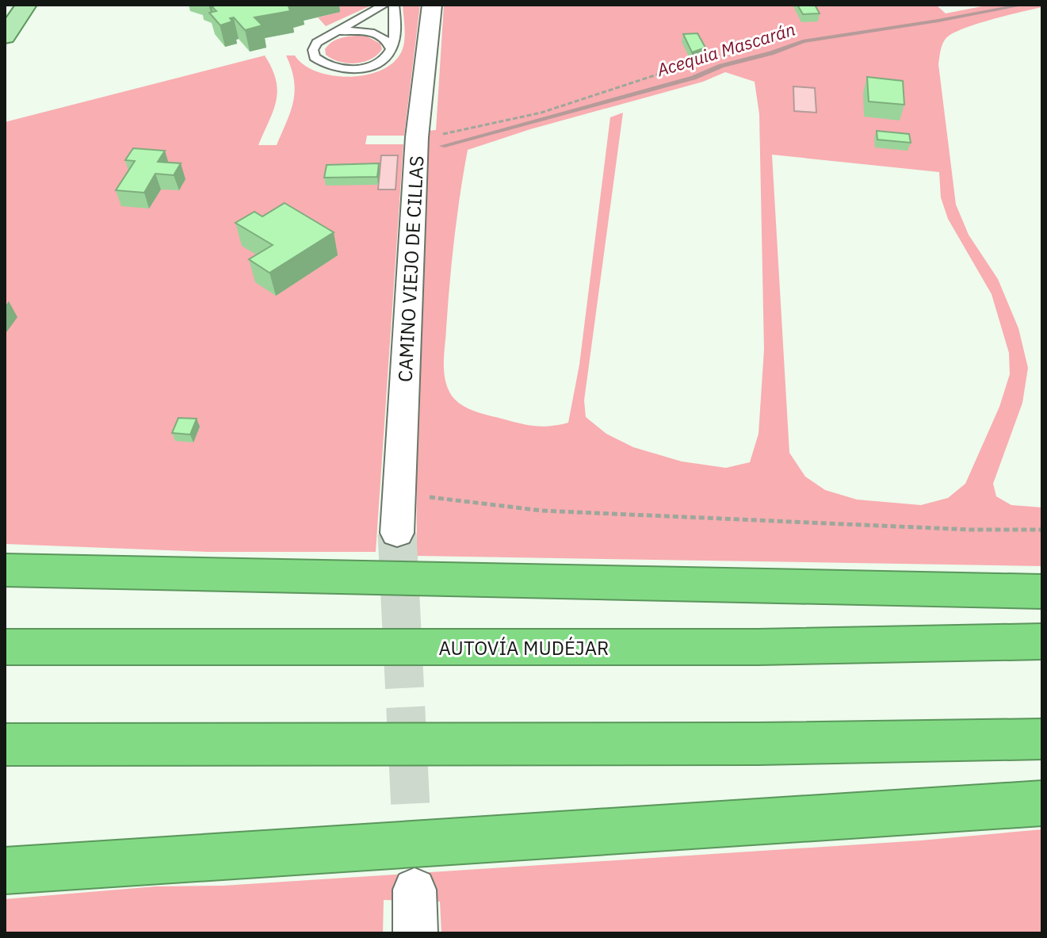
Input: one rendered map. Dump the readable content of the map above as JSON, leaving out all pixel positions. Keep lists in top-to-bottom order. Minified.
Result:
{"streets":{"highway":["AUTOVÍA MUDÉJAR"],"street":["CAMINO VIEJO DE CILLAS"]},"water":["Acequia Mascarán"]}
